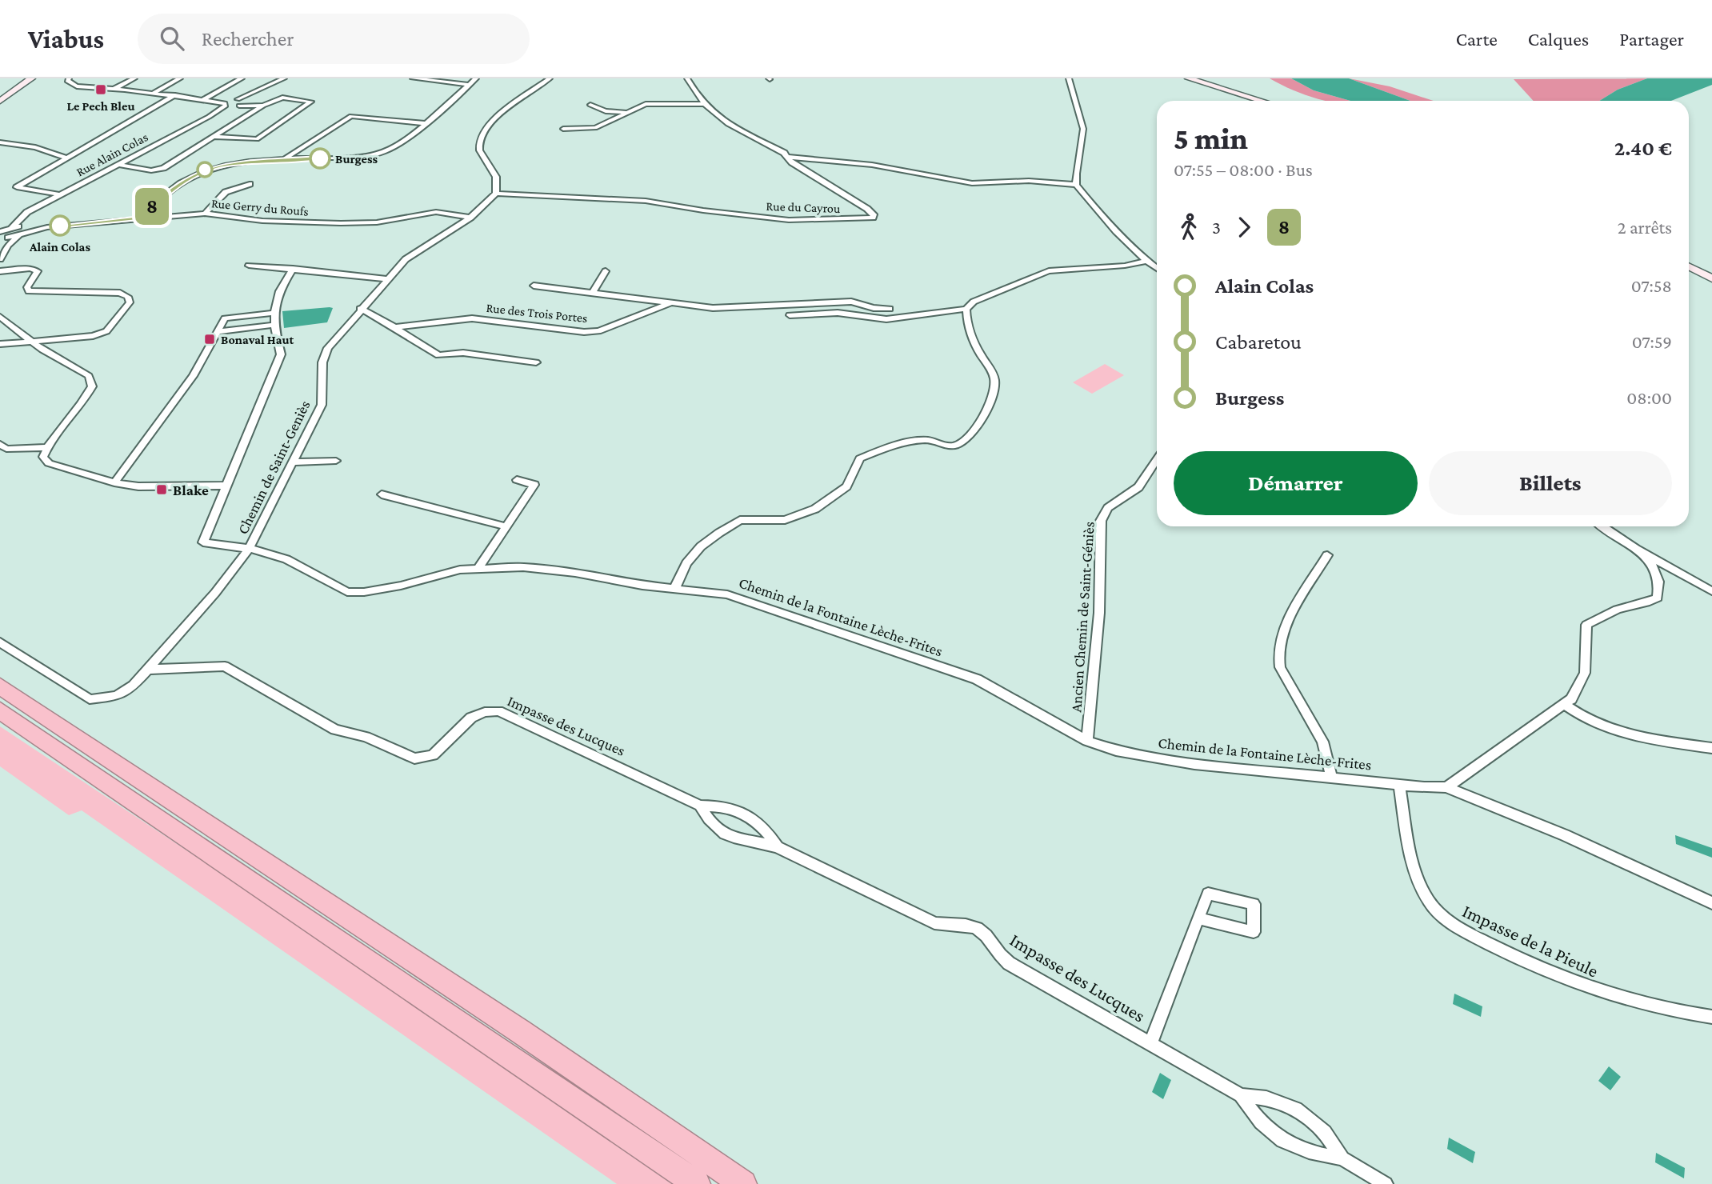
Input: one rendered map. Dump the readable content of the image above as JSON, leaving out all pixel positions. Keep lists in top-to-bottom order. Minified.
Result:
{"streets":{"street":["Rue Alain Colas","Rue Gerry du Roufs","Rue du Cayrou","Rue des Trois Portes","Chemin de Saint-Geniès","Chemin de la Fontaine Lèche-Frites","Ancien Chemin de Saint-Géniès","Impasse des Lucques","Impasse de la Pieule"]},"crossings":[["Rue Alain Colas","Rue Gerry du Roufs"],["Rue Gerry du Roufs","Chemin de Saint-Geniès"],["Rue du Cayrou","Chemin de Saint-Geniès"],["Chemin de Saint-Geniès","Chemin de la Fontaine Lèche-Frites"],["Chemin de Saint-Geniès","Impasse des Lucques"],["Chemin de la Fontaine Lèche-Frites","Ancien Chemin de Saint-Géniès"],["Chemin de la Fontaine Lèche-Frites","Impasse de la Pieule"]],"places":{"transit":["Le Pech Bleu","Bonaval Haut","Blake"],"other":["Burgess","Alain Colas"]},"lines":["bus line 8"],"page":{"header":"Viabus","search":"Rechercher","nav":["Carte","Calques","Partager"],"on_map":"8","heading":["5 min","07:55 – 08:00 · Bus","2.40 €"],"legs":["3","8","2 arrêts"],"list":[{"name":"Alain Colas","value":"07:58"},{"name":"Cabaretou","value":"07:59"},{"name":"Burgess","value":"08:00"}],"buttons":["Démarrer","Billets"]}}
